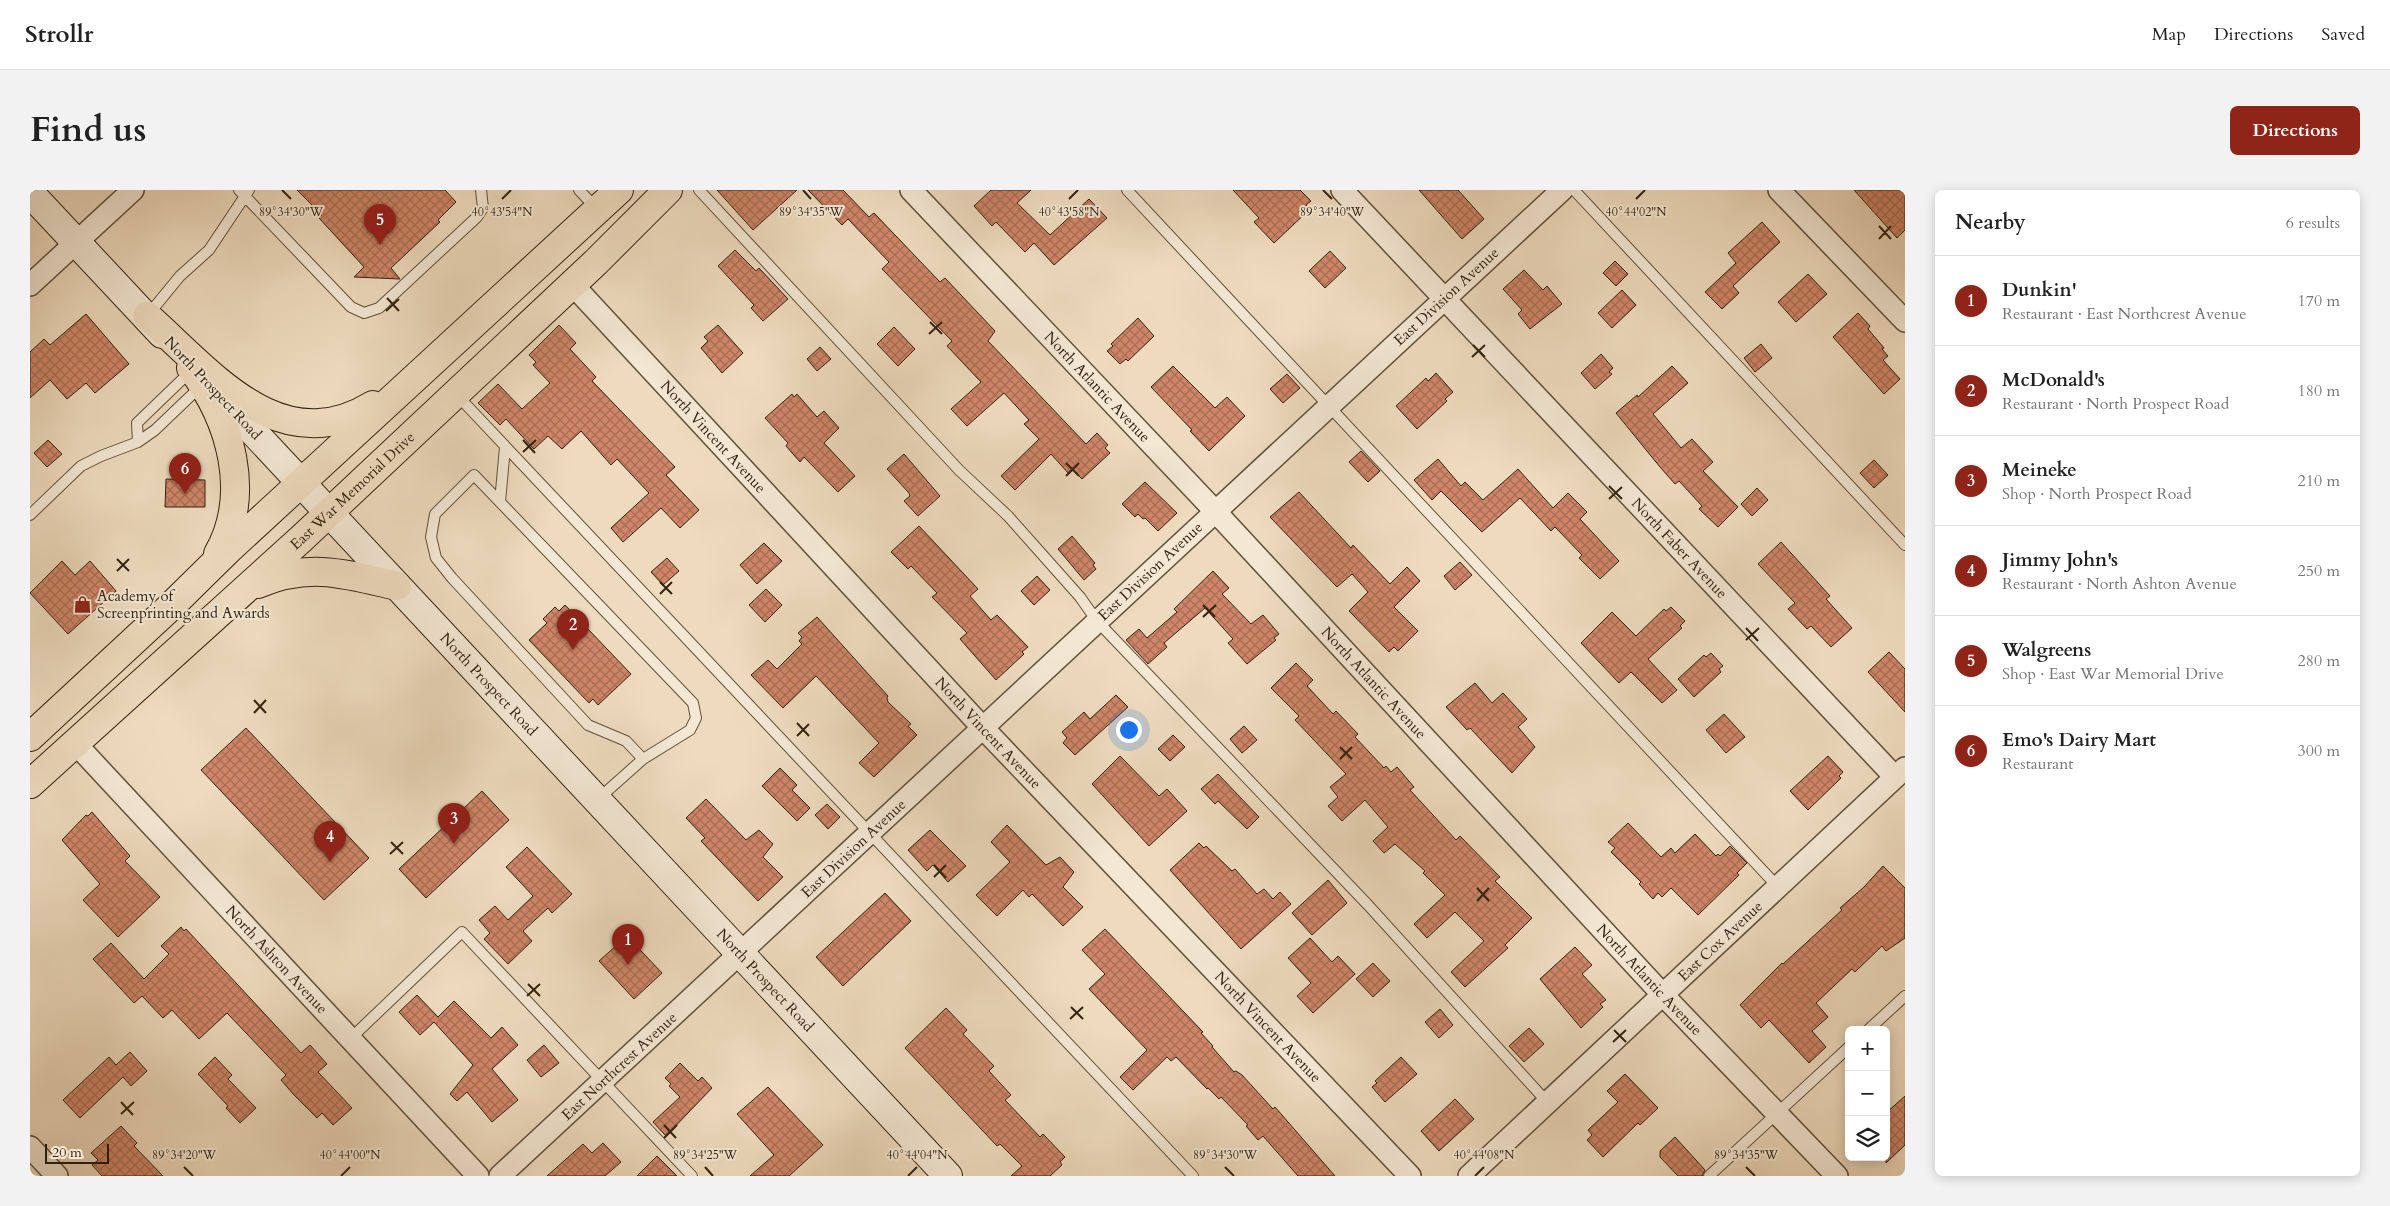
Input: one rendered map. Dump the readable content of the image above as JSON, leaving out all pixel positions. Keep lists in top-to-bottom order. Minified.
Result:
{"streets":{"highway":["East War Memorial Drive"],"main road":["North Prospect Road"],"street":["East Division Avenue","North Atlantic Avenue","North Vincent Avenue","North Faber Avenue","East Cox Avenue","North Ashton Avenue","East Northcrest Avenue"]},"crossings":[["East Division Avenue","North Atlantic Avenue"],["East Division Avenue","North Prospect Road"],["East Division Avenue","North Vincent Avenue"],["East Division Avenue","North Faber Avenue"],["East Division Avenue","East Northcrest Avenue"],["North Atlantic Avenue","East Cox Avenue"],["North Prospect Road","East War Memorial Drive"],["North Prospect Road","East Northcrest Avenue"],["North Vincent Avenue","East War Memorial Drive"],["East War Memorial Drive","North Ashton Avenue"],["North Faber Avenue","East Cox Avenue"]],"places":{"shop":["Academy of Screenprinting and Awards"]},"scale_bar":"20 m","page":{"header":"Strollr","nav":["Map","Directions","Saved"],"title":"Find us","buttons":"Directions","heading":["Nearby","6 results"],"pins":["5","6","2","3","4","1"],"list":[{"mark":"1","name":"Dunkin'","note":"Restaurant · East Northcrest Avenue","value":"170 m"},{"mark":"2","name":"McDonald's","note":"Restaurant · North Prospect Road","value":"180 m"},{"mark":"3","name":"Meineke","note":"Shop · North Prospect Road","value":"210 m"},{"mark":"4","name":"Jimmy John's","note":"Restaurant · North Ashton Avenue","value":"250 m"},{"mark":"5","name":"Walgreens","note":"Shop · East War Memorial Drive","value":"280 m"},{"mark":"6","name":"Emo's Dairy Mart","note":"Restaurant","value":"300 m"}],"map_buttons":["+","−"],"scale":"20 m"},"coordinates":["40°43'54\"N","40°43'58\"N","40°44'02\"N","89°34'30\"W","89°34'35\"W","89°34'40\"W","89°34'20\"W","89°34'25\"W","40°44'00\"N","40°44'04\"N","40°44'08\"N"]}
